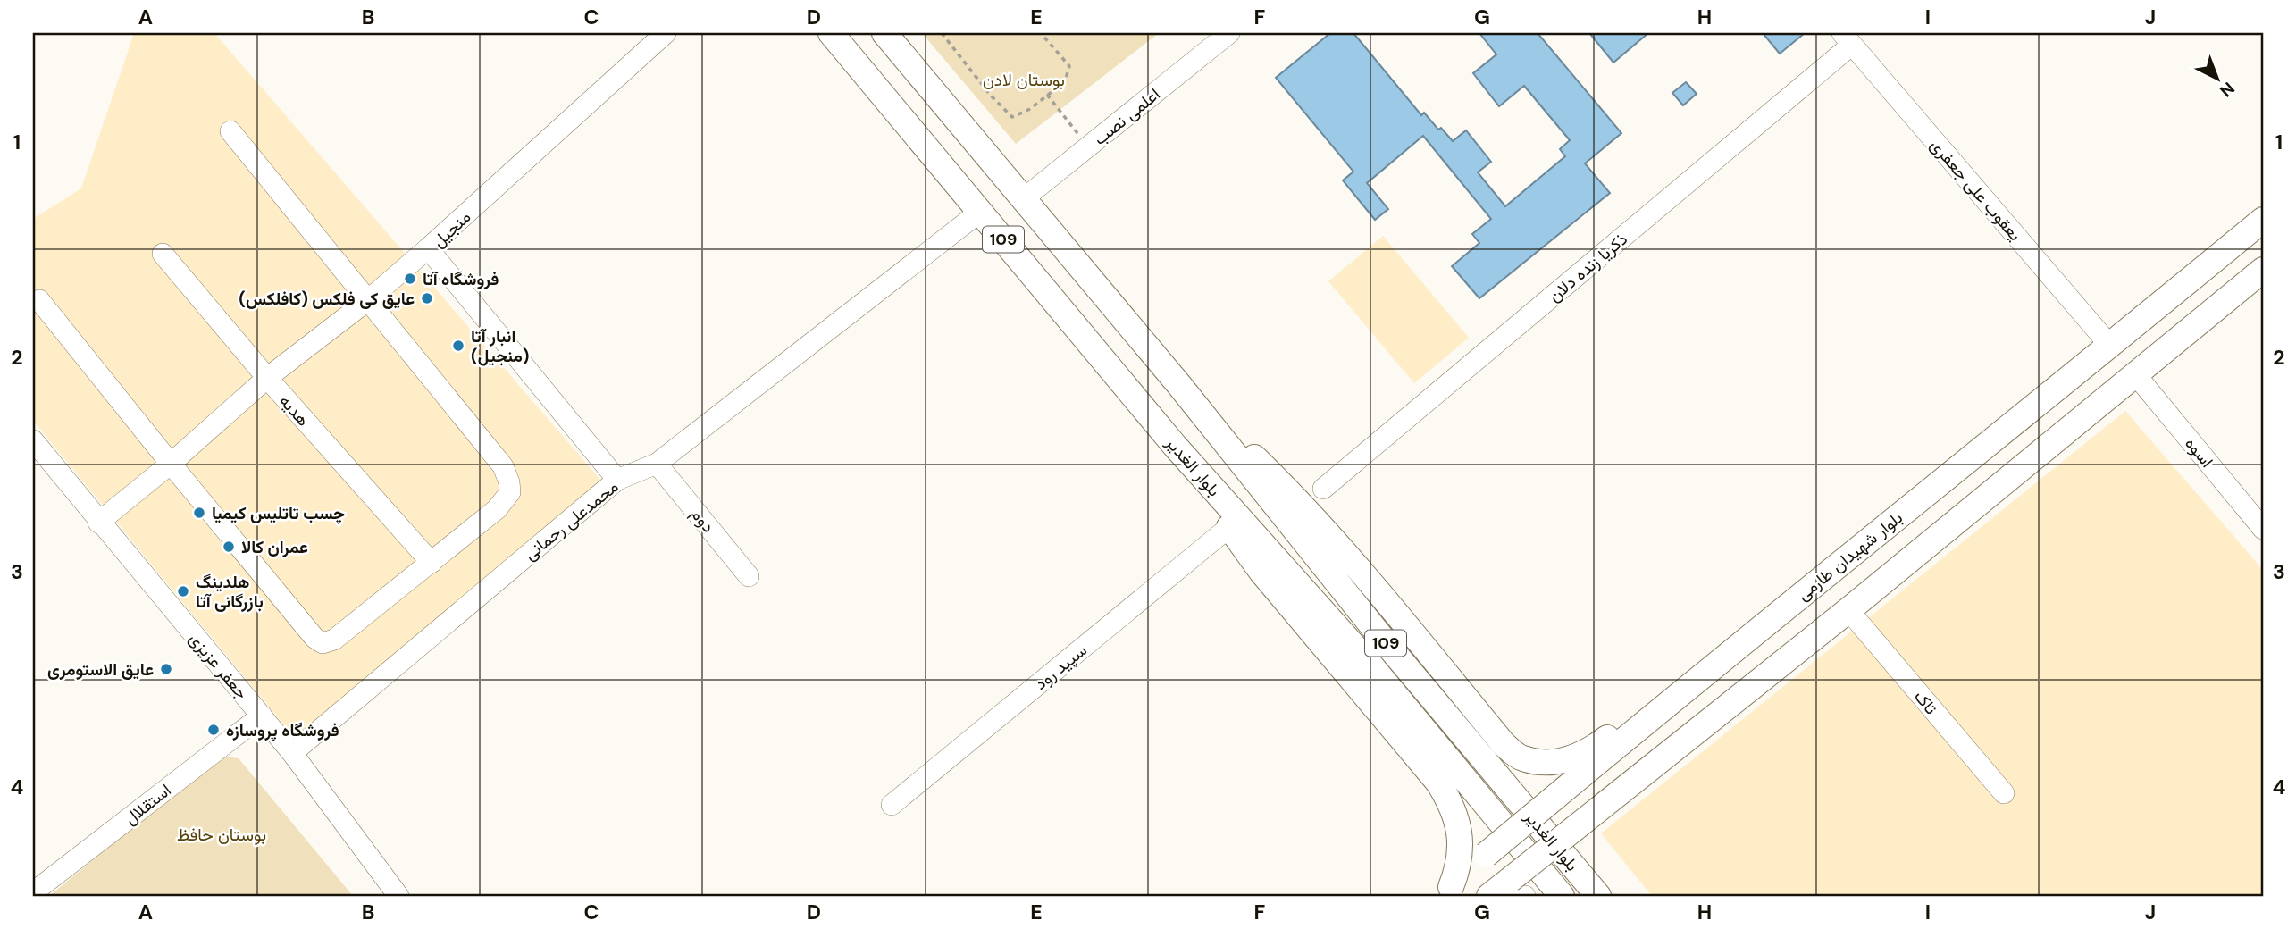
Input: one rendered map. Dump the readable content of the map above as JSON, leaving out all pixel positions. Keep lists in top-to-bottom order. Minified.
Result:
{"streets":{"main road":["109","بلوار الغدیر","بلوار شهیدان طارمی"],"street":["اعلمی نصب","یعقوب علی جعفری","منجیل","ذکریا زنده دلان","هدیه","اسوه","محمدعلی رحمانی","دوم","جعفر عزیزی","سپید رود","تاک","استقلال"]},"crossings":[["اعلمی نصب","بلوار الغدیر"],["یعقوب علی جعفری","ذکریا زنده دلان"],["یعقوب علی جعفری","بلوار شهیدان طارمی"],["منجیل","محمدعلی رحمانی"],["بلوار الغدیر","محمدعلی رحمانی"],["محمدعلی رحمانی","دوم"],["محمدعلی رحمانی","جعفر عزیزی"],["جعفر عزیزی","استقلال"]],"parks":["بوستان لادن","بوستان حافظ"],"places":["فروشگاه آتا","عایق کی فلکس (کافلکس)","انبار آتا (منجیل)","چسب تاتلیس کیمیا","عمران کالا","هلدینگ بازرگانی آتا","عایق الاستومری","فروشگاه پروسازه"],"north":"bottom right","grid":{"columns":["A","B","C","D","E","F","G","H","I","J"],"rows":["1","2","3","4"]}}
